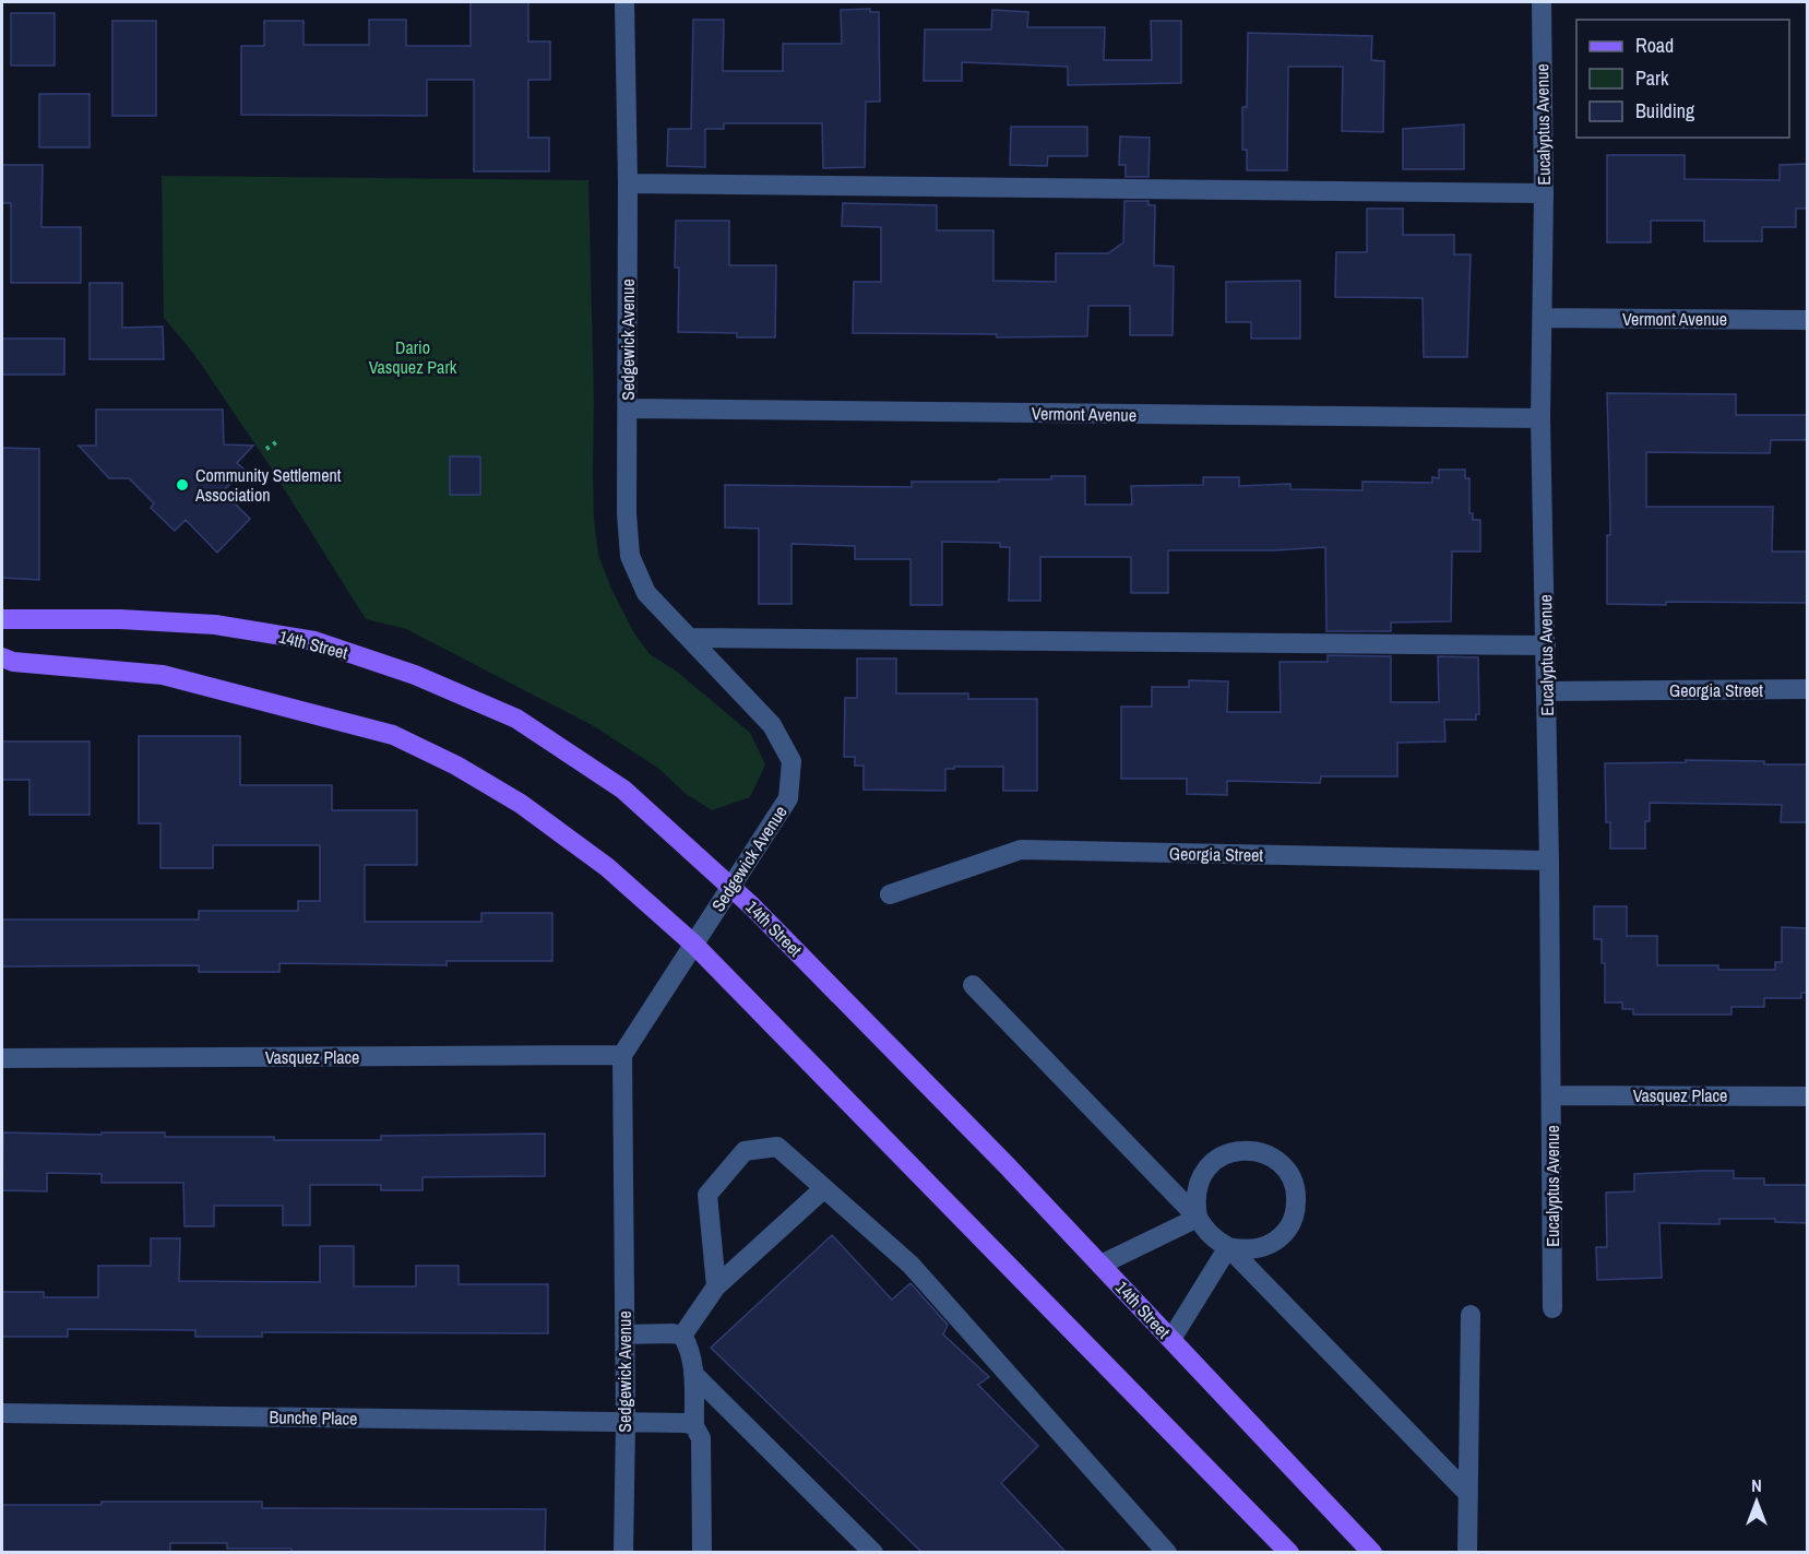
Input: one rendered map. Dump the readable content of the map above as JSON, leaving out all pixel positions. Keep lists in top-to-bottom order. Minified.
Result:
{"streets":{"main road":["14th Street"],"street":["Eucalyptus Avenue","Vermont Avenue","Sedgewick Avenue","Georgia Street","Vasquez Place","Bunche Place"]},"crossings":[["Eucalyptus Avenue","Vermont Avenue"],["Eucalyptus Avenue","Georgia Street"],["Eucalyptus Avenue","Vasquez Place"],["Vermont Avenue","Sedgewick Avenue"],["Sedgewick Avenue","14th Street"],["Sedgewick Avenue","Vasquez Place"],["Sedgewick Avenue","Bunche Place"]],"parks":["Dario Vasquez Park"],"places":["Community Settlement Association"],"legend":["Road","Park","Building"],"north":"top"}
